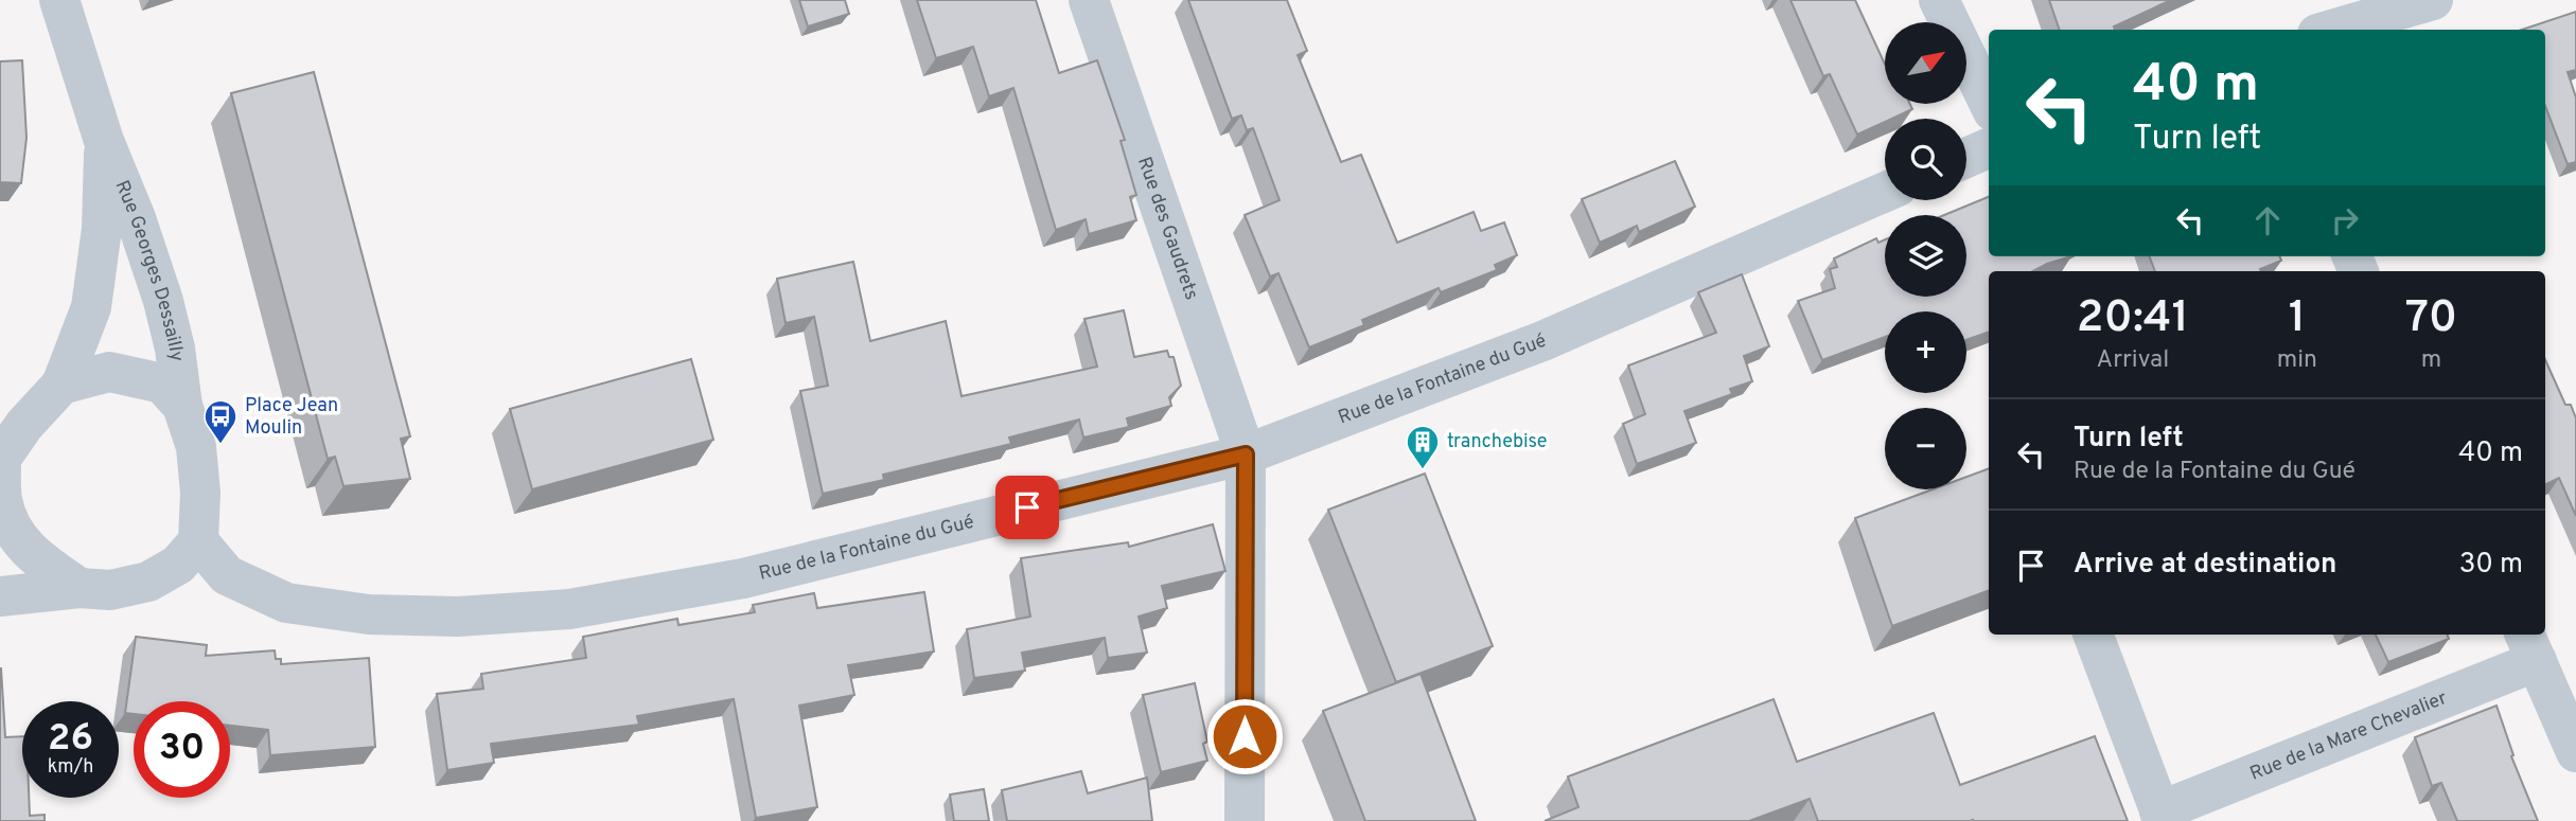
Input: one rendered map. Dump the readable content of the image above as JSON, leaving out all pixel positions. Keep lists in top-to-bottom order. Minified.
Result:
{"streets":{"street":["Rue des Gaudrets","Rue Georges Dessailly","Rue de la Fontaine du Gué","Rue de la Mare Chevalier"]},"crossings":[["Rue des Gaudrets","Rue de la Fontaine du Gué"],["Rue Georges Dessailly","Rue de la Fontaine du Gué"]],"places":{"bus stop":["Place Jean Moulin"],"building":["tranchebise"]},"north":"top right","page":{"map_buttons":["+","−"],"turn":["40 m","Turn left"],"eta":["20:41","Arrival","1","min","70","m"],"list":[{"name":"Turn left","note":"Rue de la Fontaine du Gué","value":"40 m"},{"name":"Arrive at destination","value":"30 m"}],"speed":"26 km/h","limit":"30"}}
